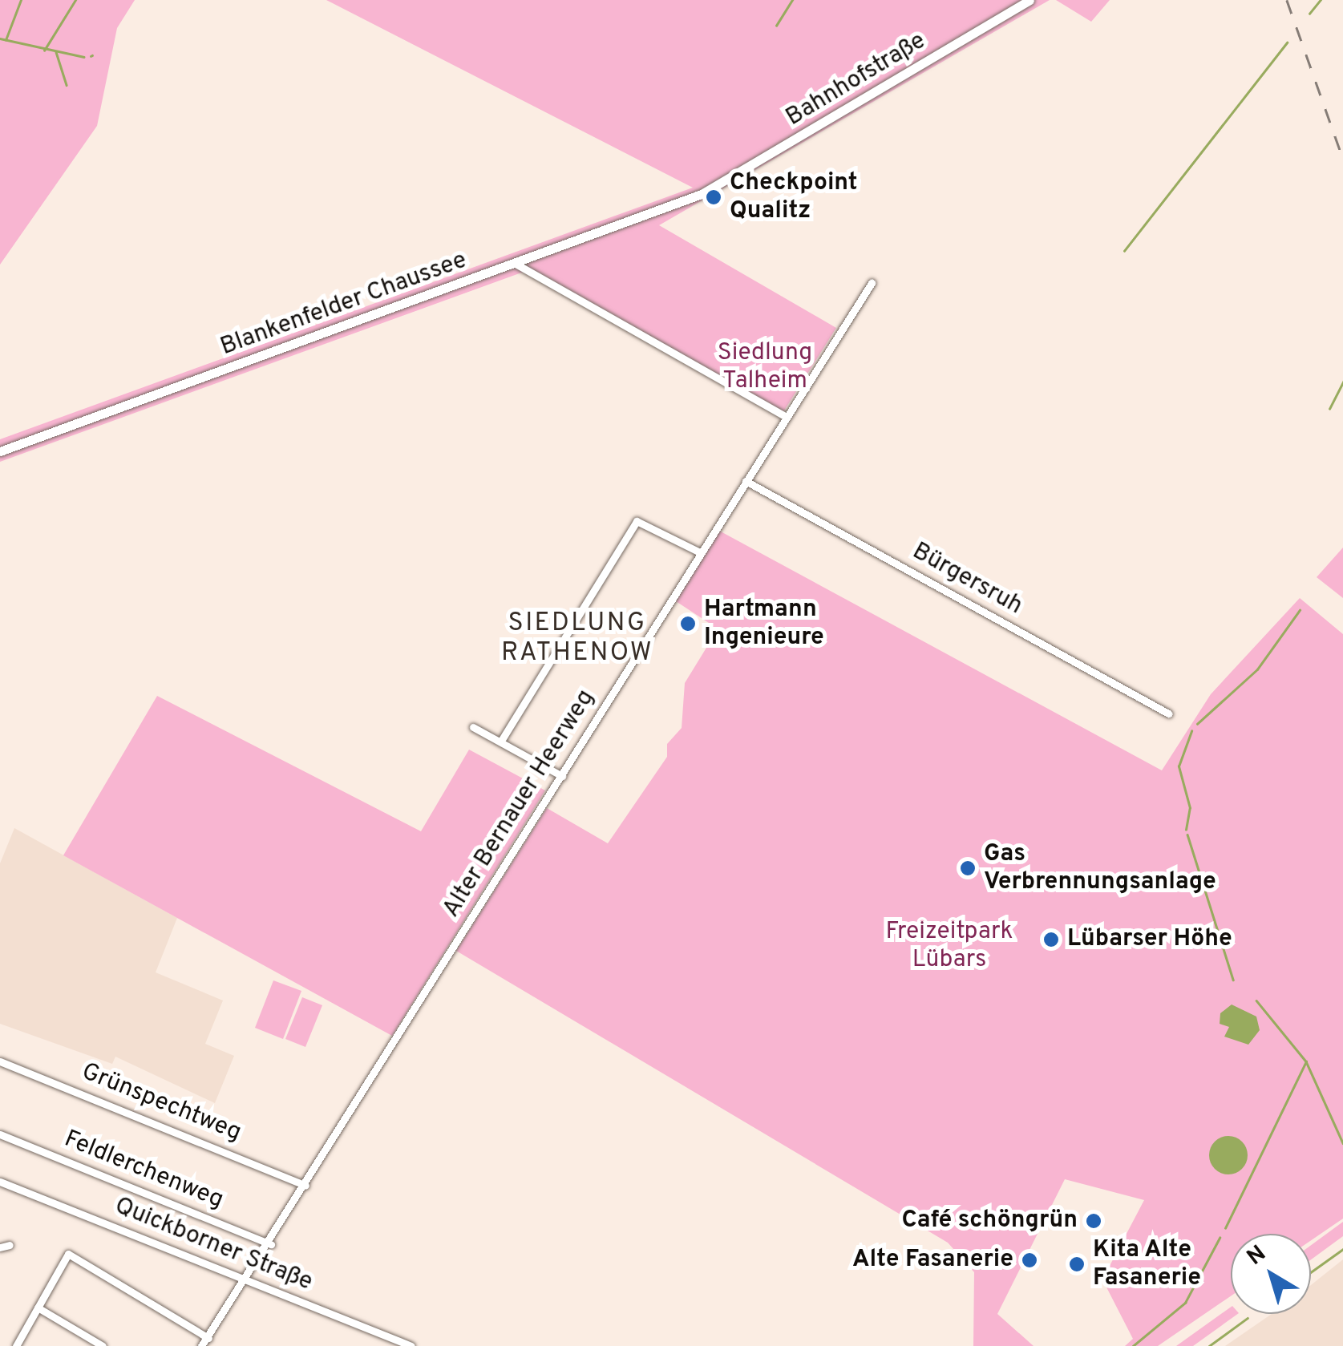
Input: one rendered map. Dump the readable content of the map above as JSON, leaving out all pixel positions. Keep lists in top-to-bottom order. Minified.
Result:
{"streets":{"street":["Bahnhofstraße","Blankenfelder Chaussee","Bürgersruh","Alter Bernauer Heerweg","Grünspechtweg","Feldlerchenweg","Quickborner Straße"]},"crossings":[["Bahnhofstraße","Blankenfelder Chaussee"],["Bürgersruh","Alter Bernauer Heerweg"],["Alter Bernauer Heerweg","Grünspechtweg"],["Alter Bernauer Heerweg","Feldlerchenweg"],["Alter Bernauer Heerweg","Quickborner Straße"]],"districts":["SIEDLUNG RATHENOW"],"parks":["Siedlung Talheim","Freizeitpark Lübars"],"places":["Checkpoint Qualitz","Hartmann Ingenieure","Gas Verbrennungsanlage","Lübarser Höhe","Café schöngrün","Alte Fasanerie","Kita Alte Fasanerie"],"north":"top left"}
